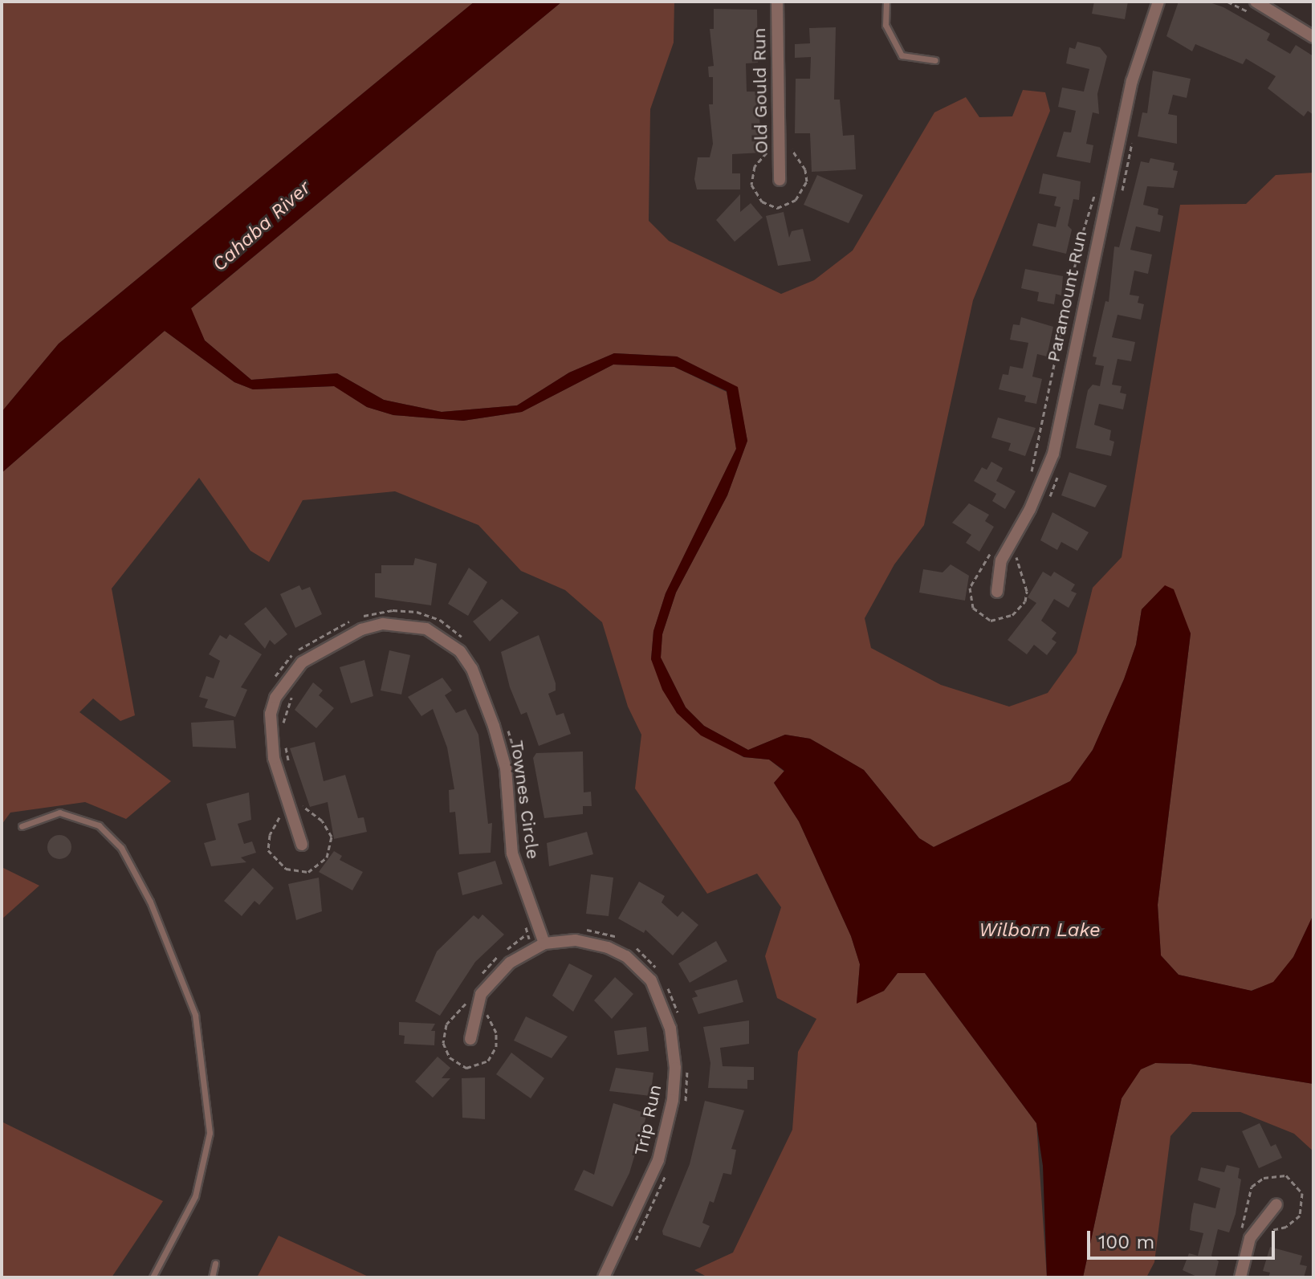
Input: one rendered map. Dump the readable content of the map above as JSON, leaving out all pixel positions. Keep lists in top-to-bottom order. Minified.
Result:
{"streets":{"street":["Old Gould Run","Paramount Run","Townes Circle","Trip Run"]},"crossings":[["Townes Circle","Trip Run"]],"water":["Cahaba River","Wilborn Lake"],"scale_bar":"100 m"}
